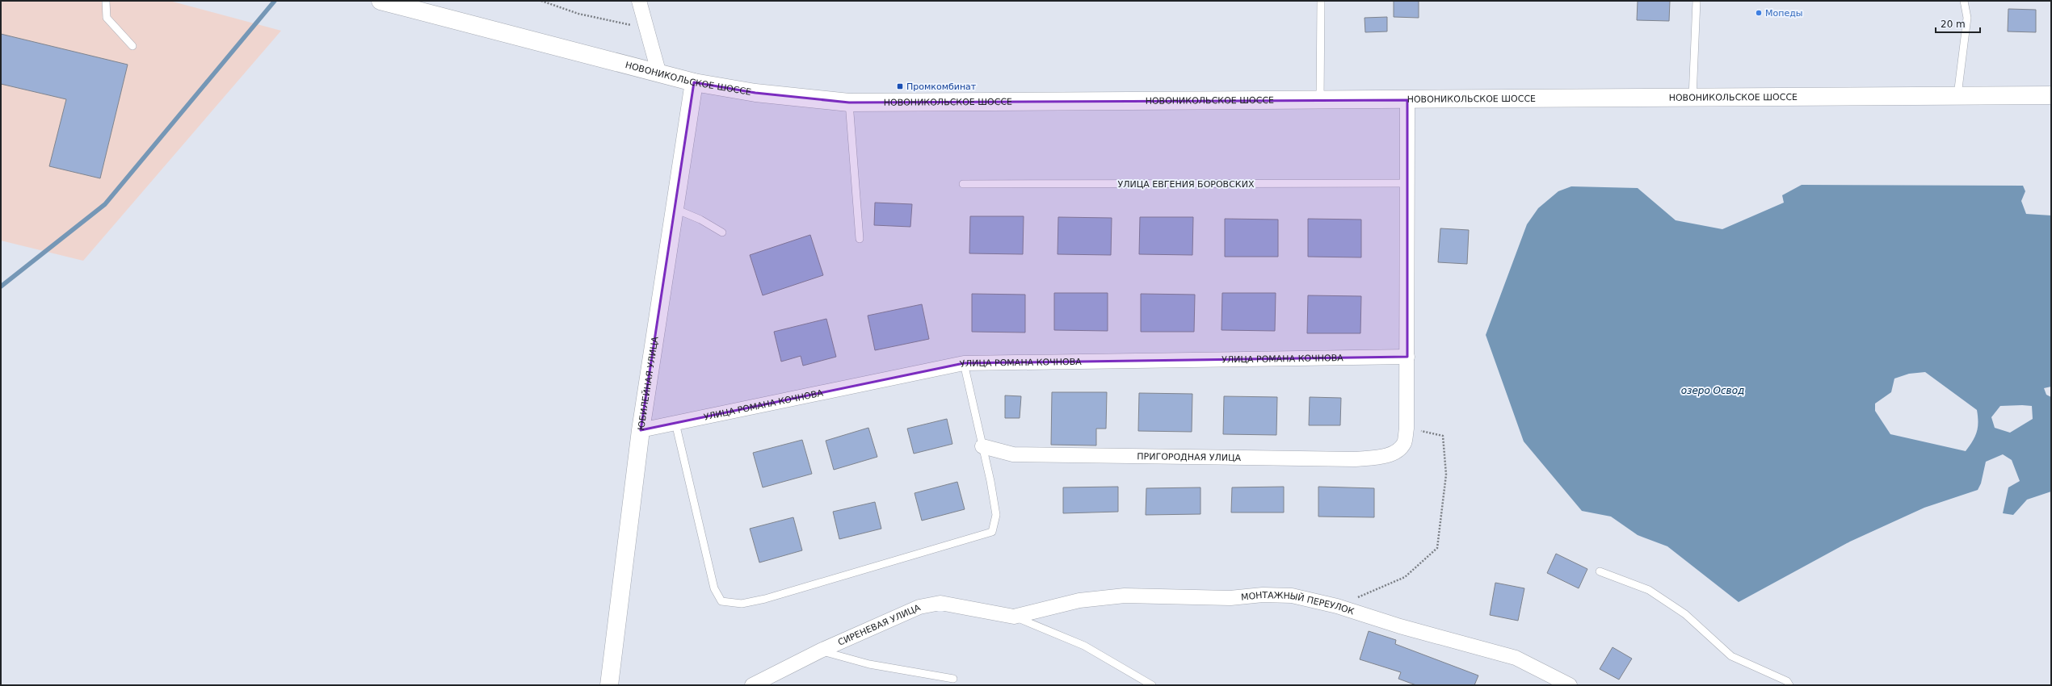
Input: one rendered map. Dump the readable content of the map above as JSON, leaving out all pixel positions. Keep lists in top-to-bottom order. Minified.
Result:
{"streets":{"main road":["НОВОНИКОЛЬСКОЕ ШОССЕ","ЮБИЛЕЙНАЯ УЛИЦА"],"street":["УЛИЦА РОМАНА КОЧНОВА","ПРИГОРОДНАЯ УЛИЦА","МОНТАЖНЫЙ ПЕРЕУЛОК","СИРЕНЕВАЯ УЛИЦА"],"lane":["УЛИЦА ЕВГЕНИЯ БОРОВСКИХ"]},"crossings":[["НОВОНИКОЛЬСКОЕ ШОССЕ","ЮБИЛЕЙНАЯ УЛИЦА"],["УЛИЦА РОМАНА КОЧНОВА","ЮБИЛЕЙНАЯ УЛИЦА"],["МОНТАЖНЫЙ ПЕРЕУЛОК","СИРЕНЕВАЯ УЛИЦА"]],"water":["озеро Освод"],"places":{"other":["Мопеды"],"transit":["Промкомбинат"]},"scale_bar":"20 m"}
